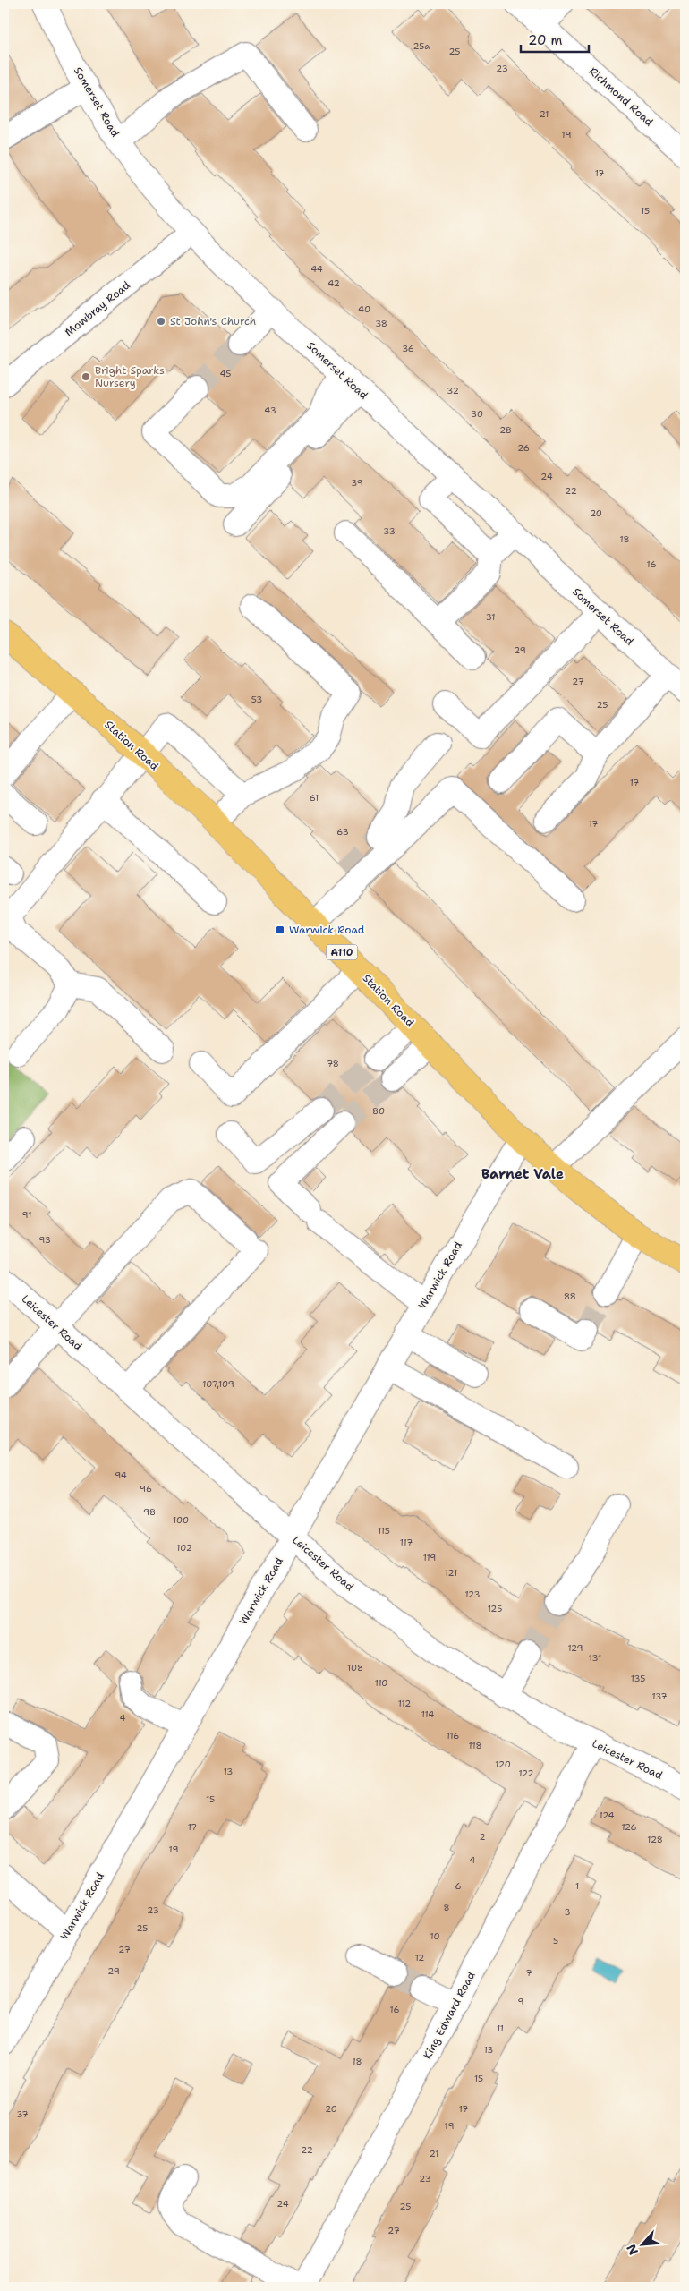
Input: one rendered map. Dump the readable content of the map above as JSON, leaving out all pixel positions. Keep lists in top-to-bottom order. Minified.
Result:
{"streets":{"main road":["Station Road","A110"],"street":["Richmond Road","Somerset Road","Mowbray Road","Warwick Road","Leicester Road","King Edward Road"]},"crossings":[["Somerset Road","Mowbray Road"],["Station Road","Warwick Road"],["Warwick Road","Leicester Road"],["Leicester Road","King Edward Road"]],"districts":["Barnet Vale"],"places":{"other":["St John's Church","Bright Sparks Nursery"],"transit":["Warwick Road"]},"house_numbers":["25a","25","23","21","19","17","15","44","42","40","38","36","45","32","43","30","28","26","24","39","22","20","33","18","16","31","29","27","53","25","17","61","17","63","78","80","91","93","88","107,109","94","96","98","100","115","117","102","119","121","123","125","129","131","108","135","110","137","112","114","4","116","118","120","13","122","15","124","17","126","2","128","19","4","6","1","8","23","3","25","10","5","27","12","29","7","9","16","11","13","18","15","20","17","37","19","22","21","23","24","25","27"],"scale_bar":"20 m","north":"bottom left"}
